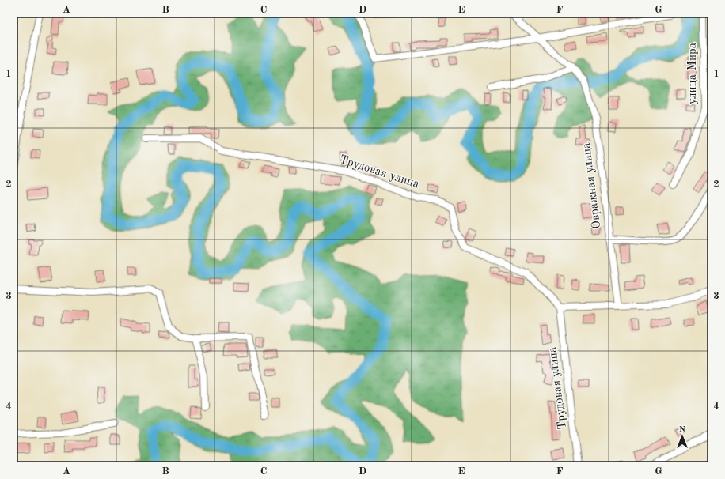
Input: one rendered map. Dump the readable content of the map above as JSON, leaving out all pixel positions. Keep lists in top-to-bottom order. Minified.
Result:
{"streets":{"street":["улица Мира","Трудовая улица","Овражная улица"]},"north":"top","grid":{"columns":["A","B","C","D","E","F","G"],"rows":["1","2","3","4"]}}
